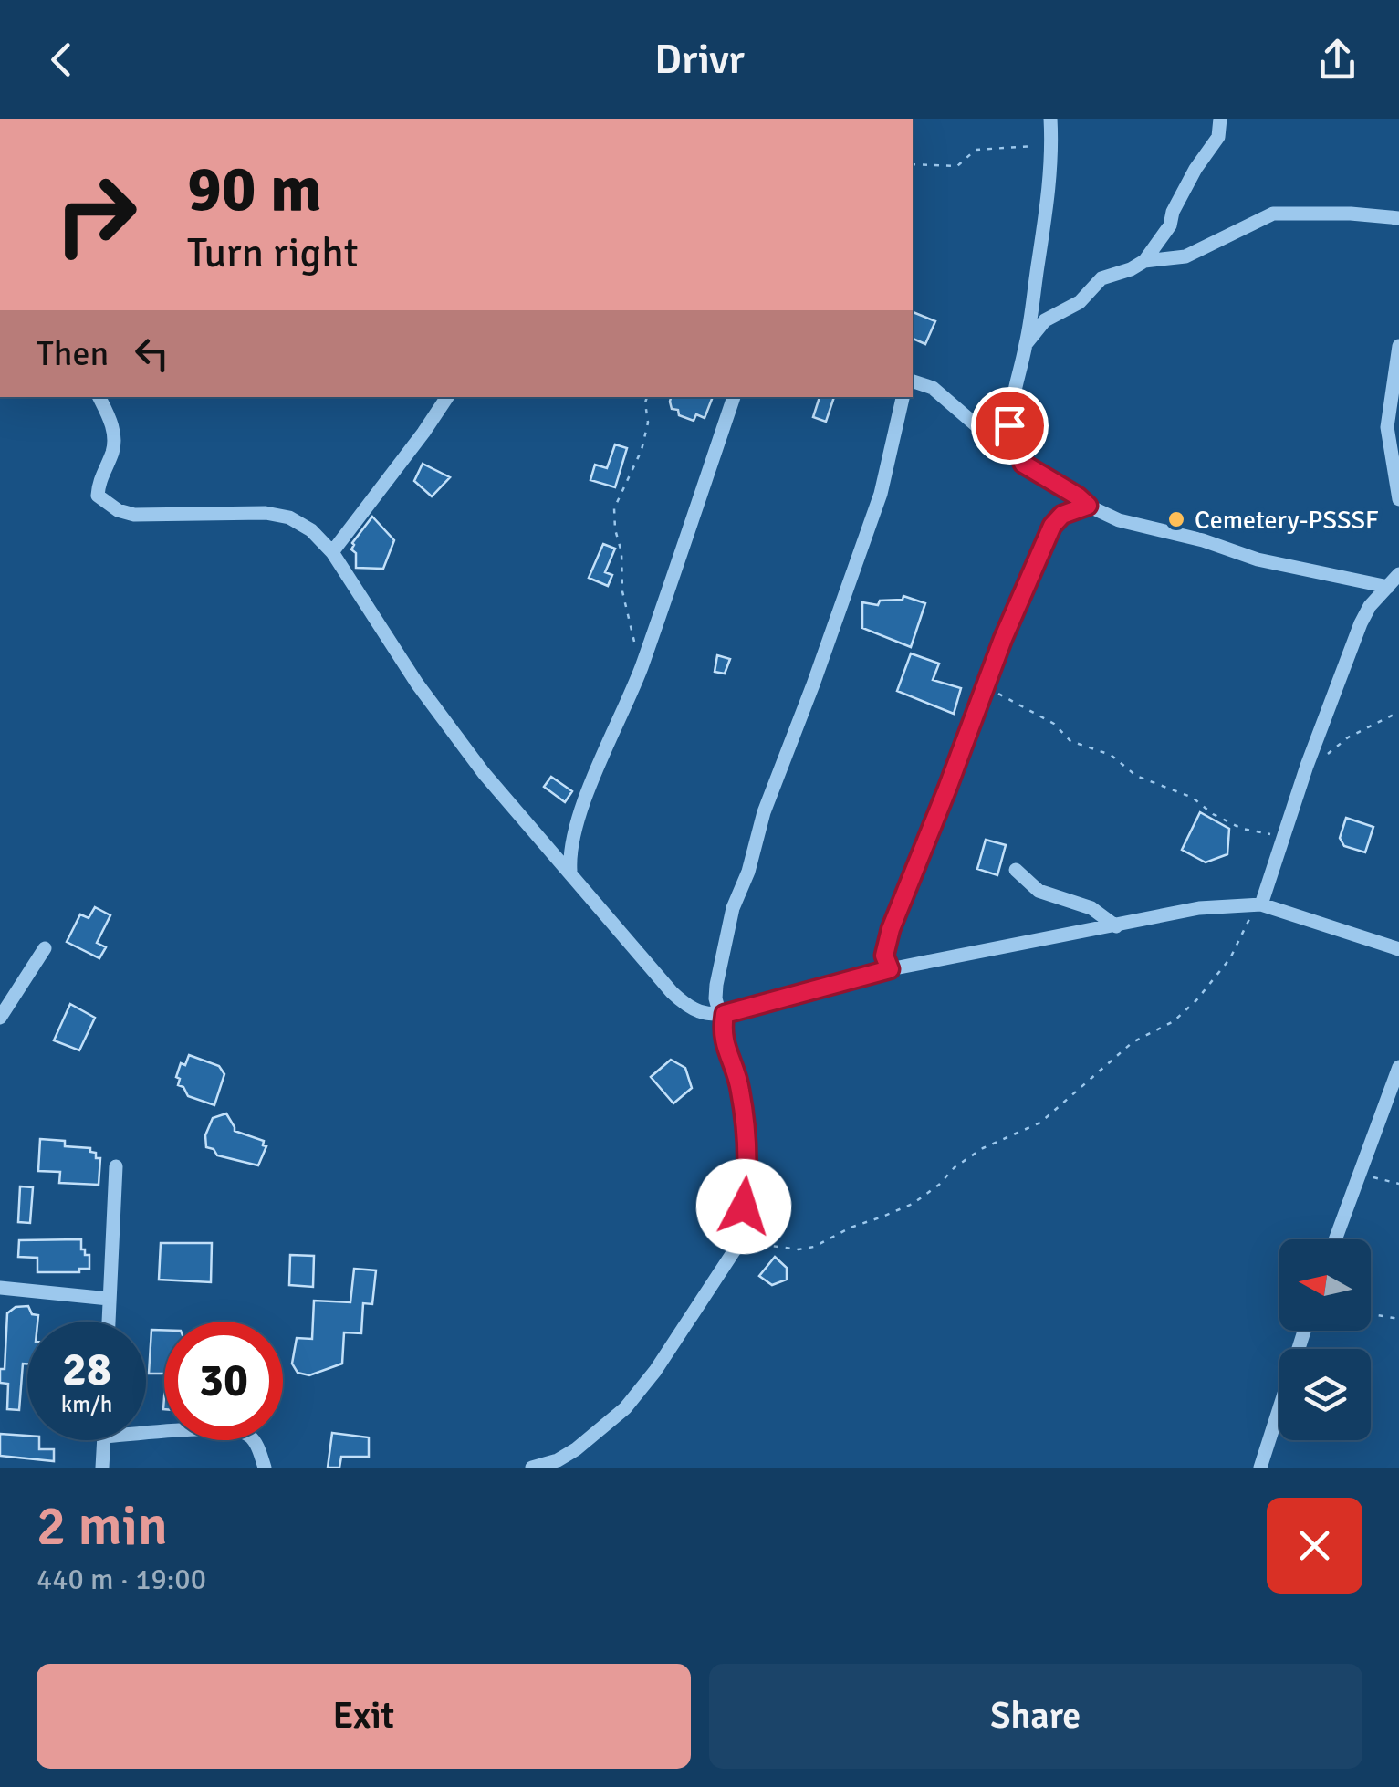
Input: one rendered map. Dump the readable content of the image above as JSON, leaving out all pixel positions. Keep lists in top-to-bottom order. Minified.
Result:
{"places":["Cemetery-PSSSF"],"north":"left","page":{"header":"Drivr","turn":["90 m","Turn right"],"then":"Then","speed":"28 km/h","limit":"30","heading":["2 min","440 m · 19:00"],"buttons":["Exit","Share"]}}
